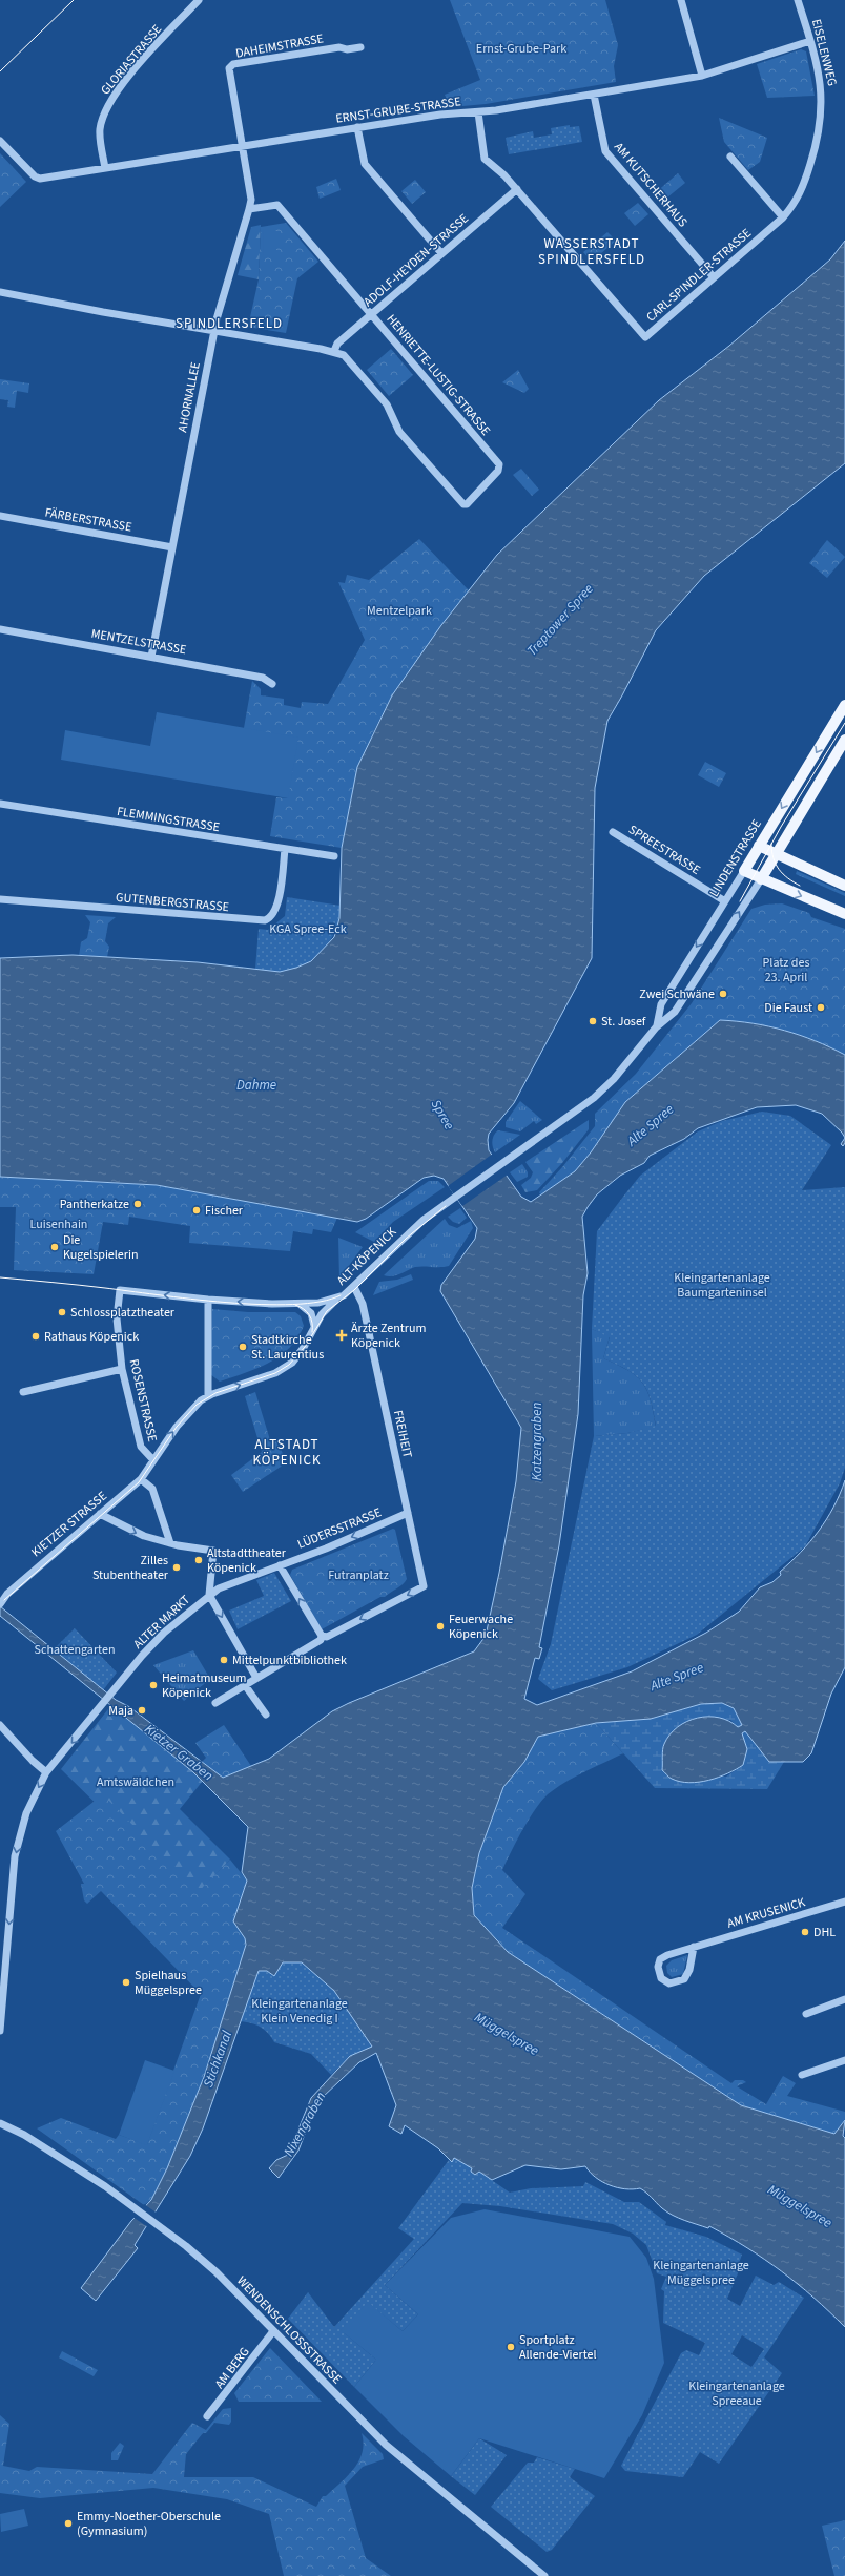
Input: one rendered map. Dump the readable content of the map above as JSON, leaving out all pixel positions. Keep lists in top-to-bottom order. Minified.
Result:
{"streets":{"main road":["LINDENSTRASSE"],"street":["DAHEIMSTRASSE","EISELENWEG","GLORIASTRASSE","ERNST-GRUBE-STRASSE","AM KUTSCHERHAUS","ADOLF-HEYDEN-STRASSE","CARL-SPINDLER-STRASSE","HENRIETTE-LUSTIG-STRASSE","AHORNALLEE","FÄRBERSTRASSE","MENTZELSTRASSE","FLEMMINGSTRASSE","SPREESTRASSE","GUTENBERGSTRASSE","ALT-KÖPENICK","ROSENSTRASSE","FREIHEIT","KIETZER STRASSE","LÜDERSSTRASSE","ALTER MARKT","AM KRUSENICK","WENDENSCHLOSSSTRASSE","AM BERG"]},"crossings":[["DAHEIMSTRASSE","ERNST-GRUBE-STRASSE"],["DAHEIMSTRASSE","AHORNALLEE"],["EISELENWEG","ERNST-GRUBE-STRASSE"],["EISELENWEG","CARL-SPINDLER-STRASSE"],["GLORIASTRASSE","ERNST-GRUBE-STRASSE"],["ERNST-GRUBE-STRASSE","AM KUTSCHERHAUS"],["ERNST-GRUBE-STRASSE","CARL-SPINDLER-STRASSE"],["ERNST-GRUBE-STRASSE","AHORNALLEE"],["AM KUTSCHERHAUS","CARL-SPINDLER-STRASSE"],["ADOLF-HEYDEN-STRASSE","CARL-SPINDLER-STRASSE"],["ADOLF-HEYDEN-STRASSE","HENRIETTE-LUSTIG-STRASSE"],["HENRIETTE-LUSTIG-STRASSE","AHORNALLEE"],["AHORNALLEE","FÄRBERSTRASSE"],["AHORNALLEE","MENTZELSTRASSE"],["FLEMMINGSTRASSE","GUTENBERGSTRASSE"],["SPREESTRASSE","LINDENSTRASSE"],["LINDENSTRASSE","ALT-KÖPENICK"],["ALT-KÖPENICK","ROSENSTRASSE"],["ALT-KÖPENICK","FREIHEIT"],["ROSENSTRASSE","KIETZER STRASSE"],["FREIHEIT","LÜDERSSTRASSE"],["LÜDERSSTRASSE","ALTER MARKT"],["WENDENSCHLOSSSTRASSE","AM BERG"]],"one_way":["ALT-KÖPENICK","LÜDERSSTRASSE","ALTER MARKT"],"districts":["WASSERSTADT SPINDLERSFELD","SPINDLERSFELD","ALTSTADT KÖPENICK"],"water":["Treptower Spree","Dahme","Spree","Alte Spree","Katzengraben","Kietzer Graben","Müggelspree","Stichkanal","Nixengraben"],"parks":["Ernst-Grube-Park","Mentzelpark","KGA Spree-Eck","Platz des 23. April","Luisenhain","Kleingartenanlage Baumgarteninsel","Futranplatz","Schattengarten","Amtswäldchen","Kleingartenanlage Klein Venedig I","Kleingartenanlage Müggelspree","Kleingartenanlage Spreeaue"],"places":{"other":["Zwei Schwäne","Die Faust","St. Josef","Pantherkatze","Fischer","Die Kugelspielerin","Schlossplatztheater","Rathaus Köpenick","Stadtkirche St. Laurentius","Altstadttheater Köpenick","Zilles Stubentheater","Feuerwache Köpenick","Mittelpunktbibliothek","Heimatmuseum Köpenick","Maja","DHL","Spielhaus Müggelspree","Sportplatz Allende-Viertel","Emmy-Noether-Oberschule (Gymnasium)"],"health":["Ärzte Zentrum Köpenick"]}}
